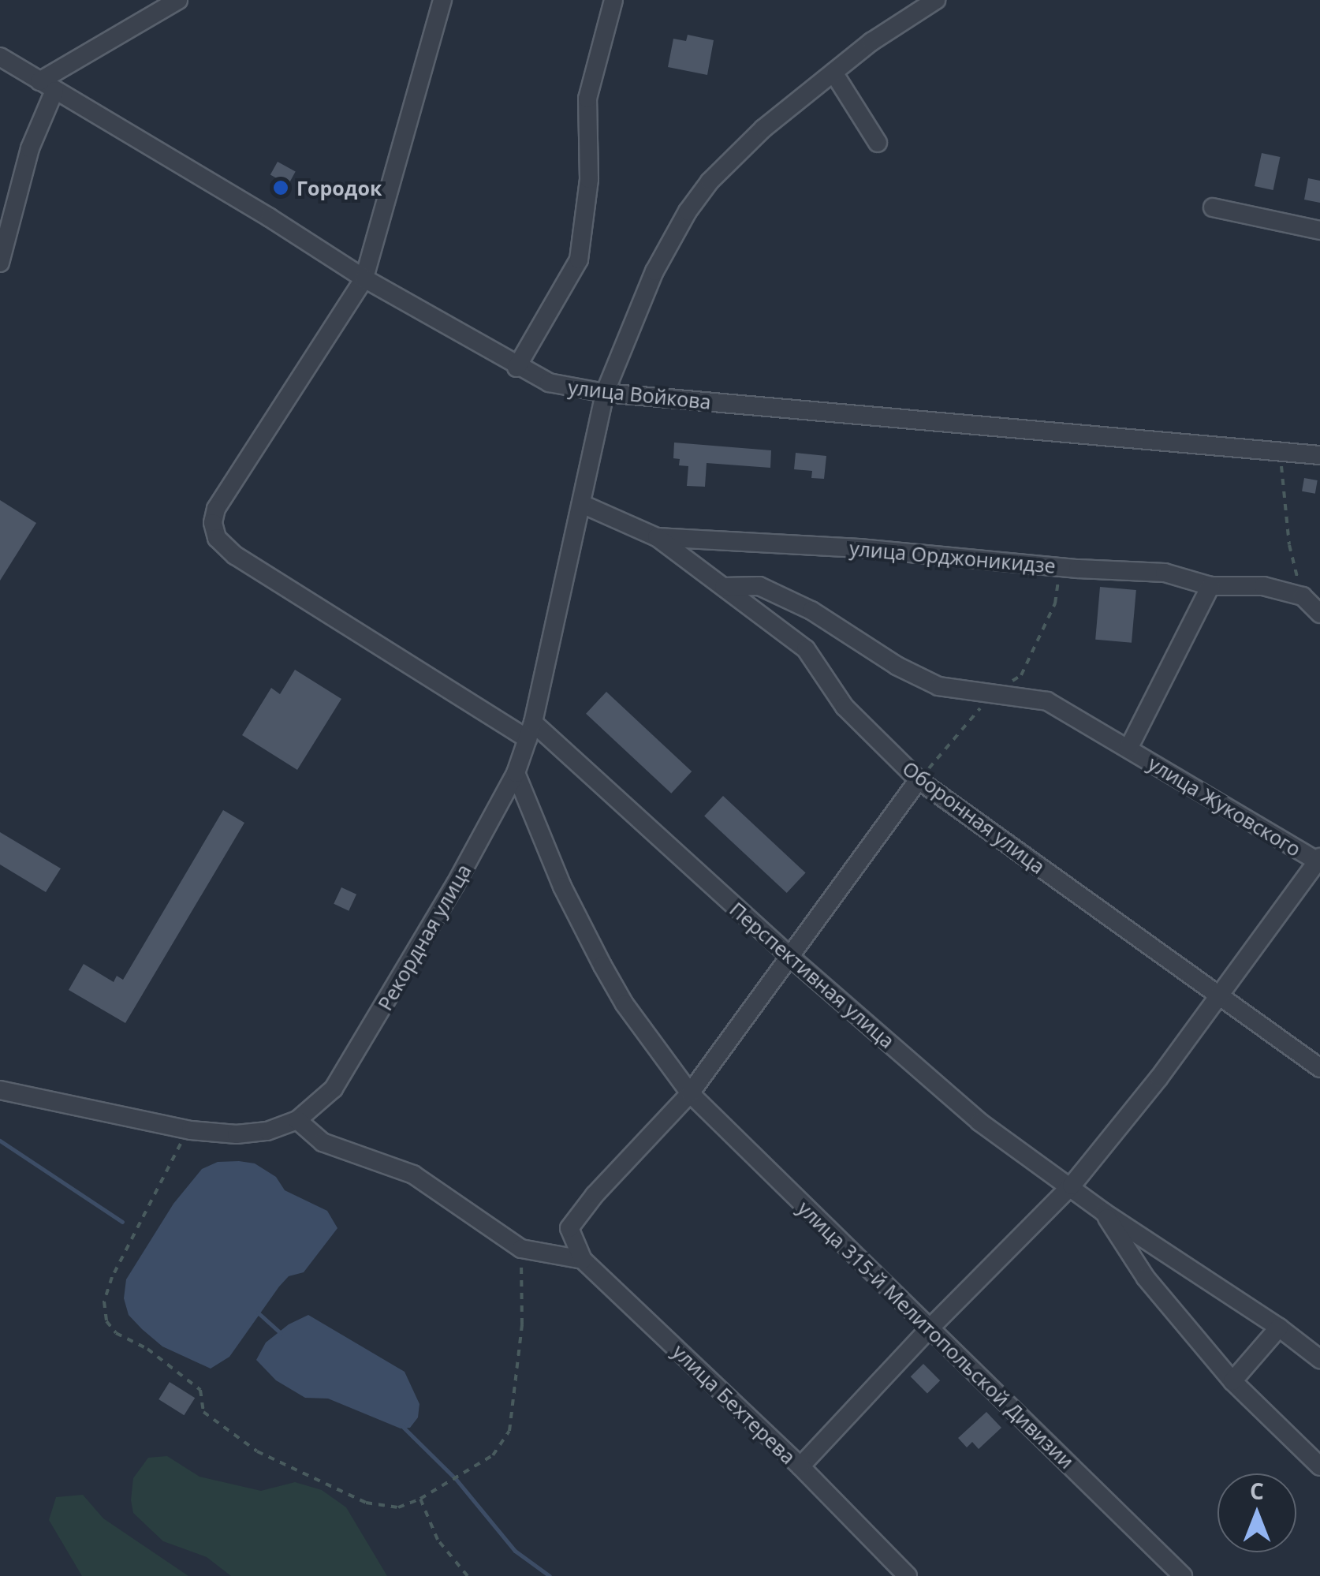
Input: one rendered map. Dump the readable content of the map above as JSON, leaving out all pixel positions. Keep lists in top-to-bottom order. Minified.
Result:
{"streets":{"street":["улица Войкова","улица Орджоникидзе","улица Жуковского","Оборонная улица","Рекордная улица","Перспективная улица","улица 315-й Мелитопольской Дивизии","улица Бехтерева"]},"crossings":[["улица Войкова","Рекордная улица"],["улица Войкова","Перспективная улица"],["улица Орджоникидзе","Оборонная улица"],["улица Орджоникидзе","Рекордная улица"],["улица Жуковского","Оборонная улица"],["Рекордная улица","Перспективная улица"],["Рекордная улица","улица 315-й Мелитопольской Дивизии"],["улица 315-й Мелитопольской Дивизии","улица Бехтерева"]],"places":["Городок"],"north":"top"}
